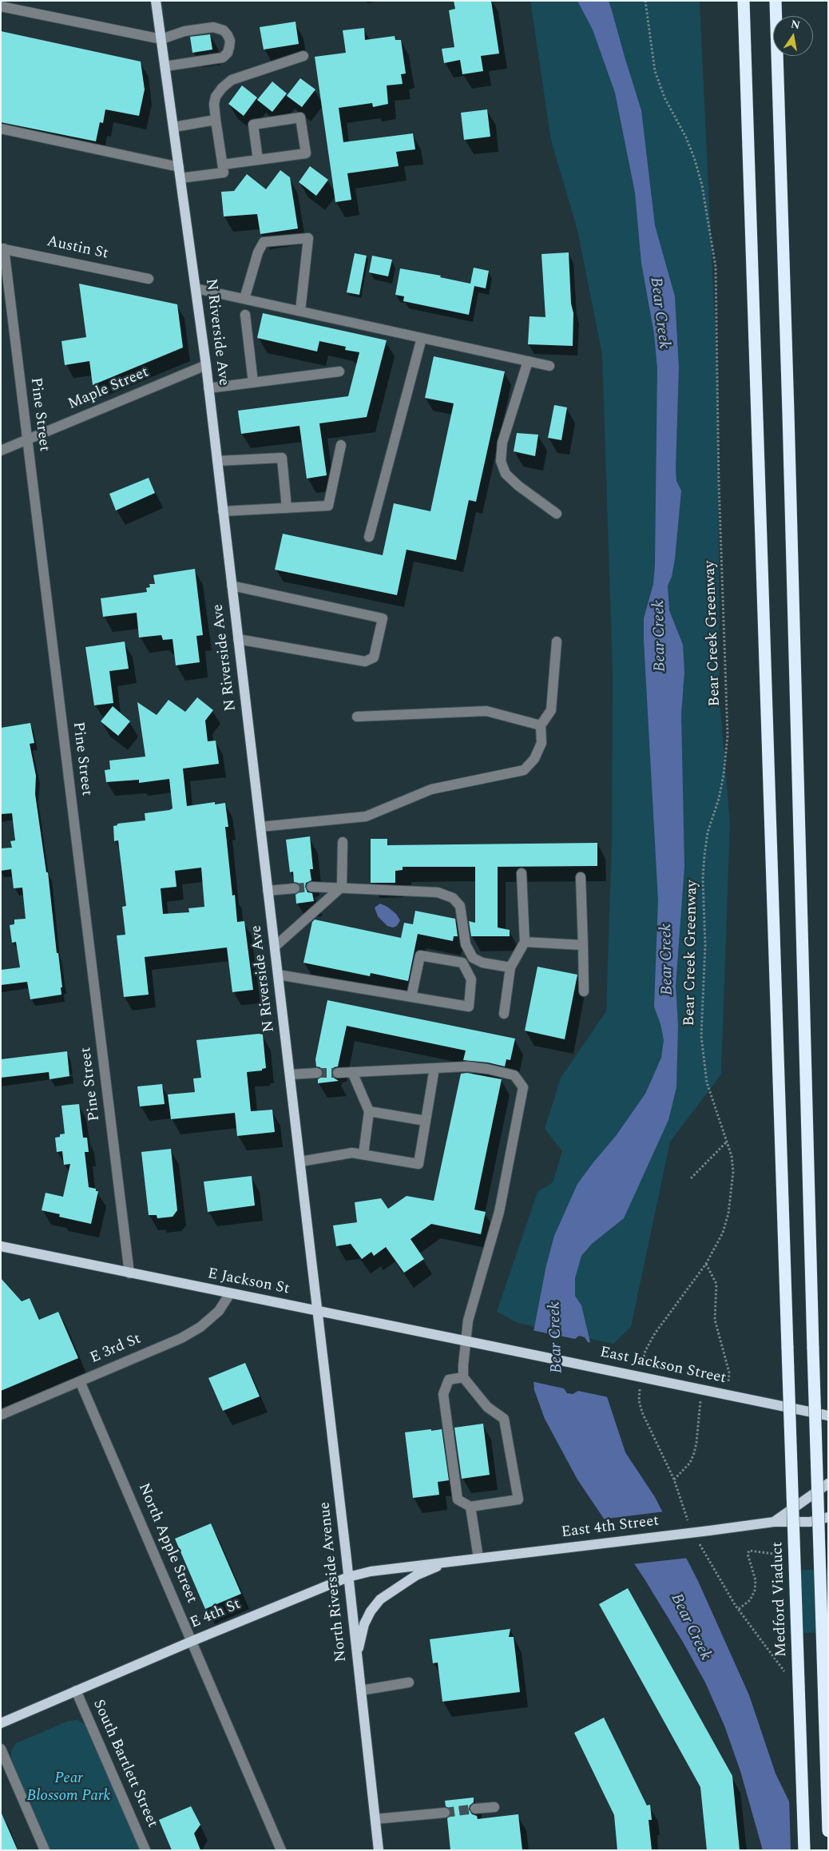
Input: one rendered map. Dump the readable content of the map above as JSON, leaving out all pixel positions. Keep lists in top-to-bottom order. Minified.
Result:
{"streets":{"highway":["Medford Viaduct"],"main road":["N Riverside Ave","E Jackson St","East Jackson Street","East 4th Street","North Riverside Avenue","E 4th St"],"street":["Austin St","Maple Street","Pine Street","E 3rd St","North Apple Street","South Bartlett Street"],"path":["Bear Creek Greenway"]},"crossings":[["Austin St","Pine Street"],["N Riverside Ave","Maple Street"],["N Riverside Ave","E Jackson St"],["N Riverside Ave","North Riverside Avenue"],["Maple Street","Pine Street"],["Pine Street","E Jackson St"],["E Jackson St","E 3rd St"],["E Jackson St","East Jackson Street"],["E Jackson St","North Riverside Avenue"],["E 3rd St","North Apple Street"],["East 4th Street","E 4th St"],["North Apple Street","E 4th St"],["North Riverside Avenue","E 4th St"],["E 4th St","South Bartlett Street"]],"water":["Bear Creek"],"parks":["Pear Blossom Park"],"north":"top"}
